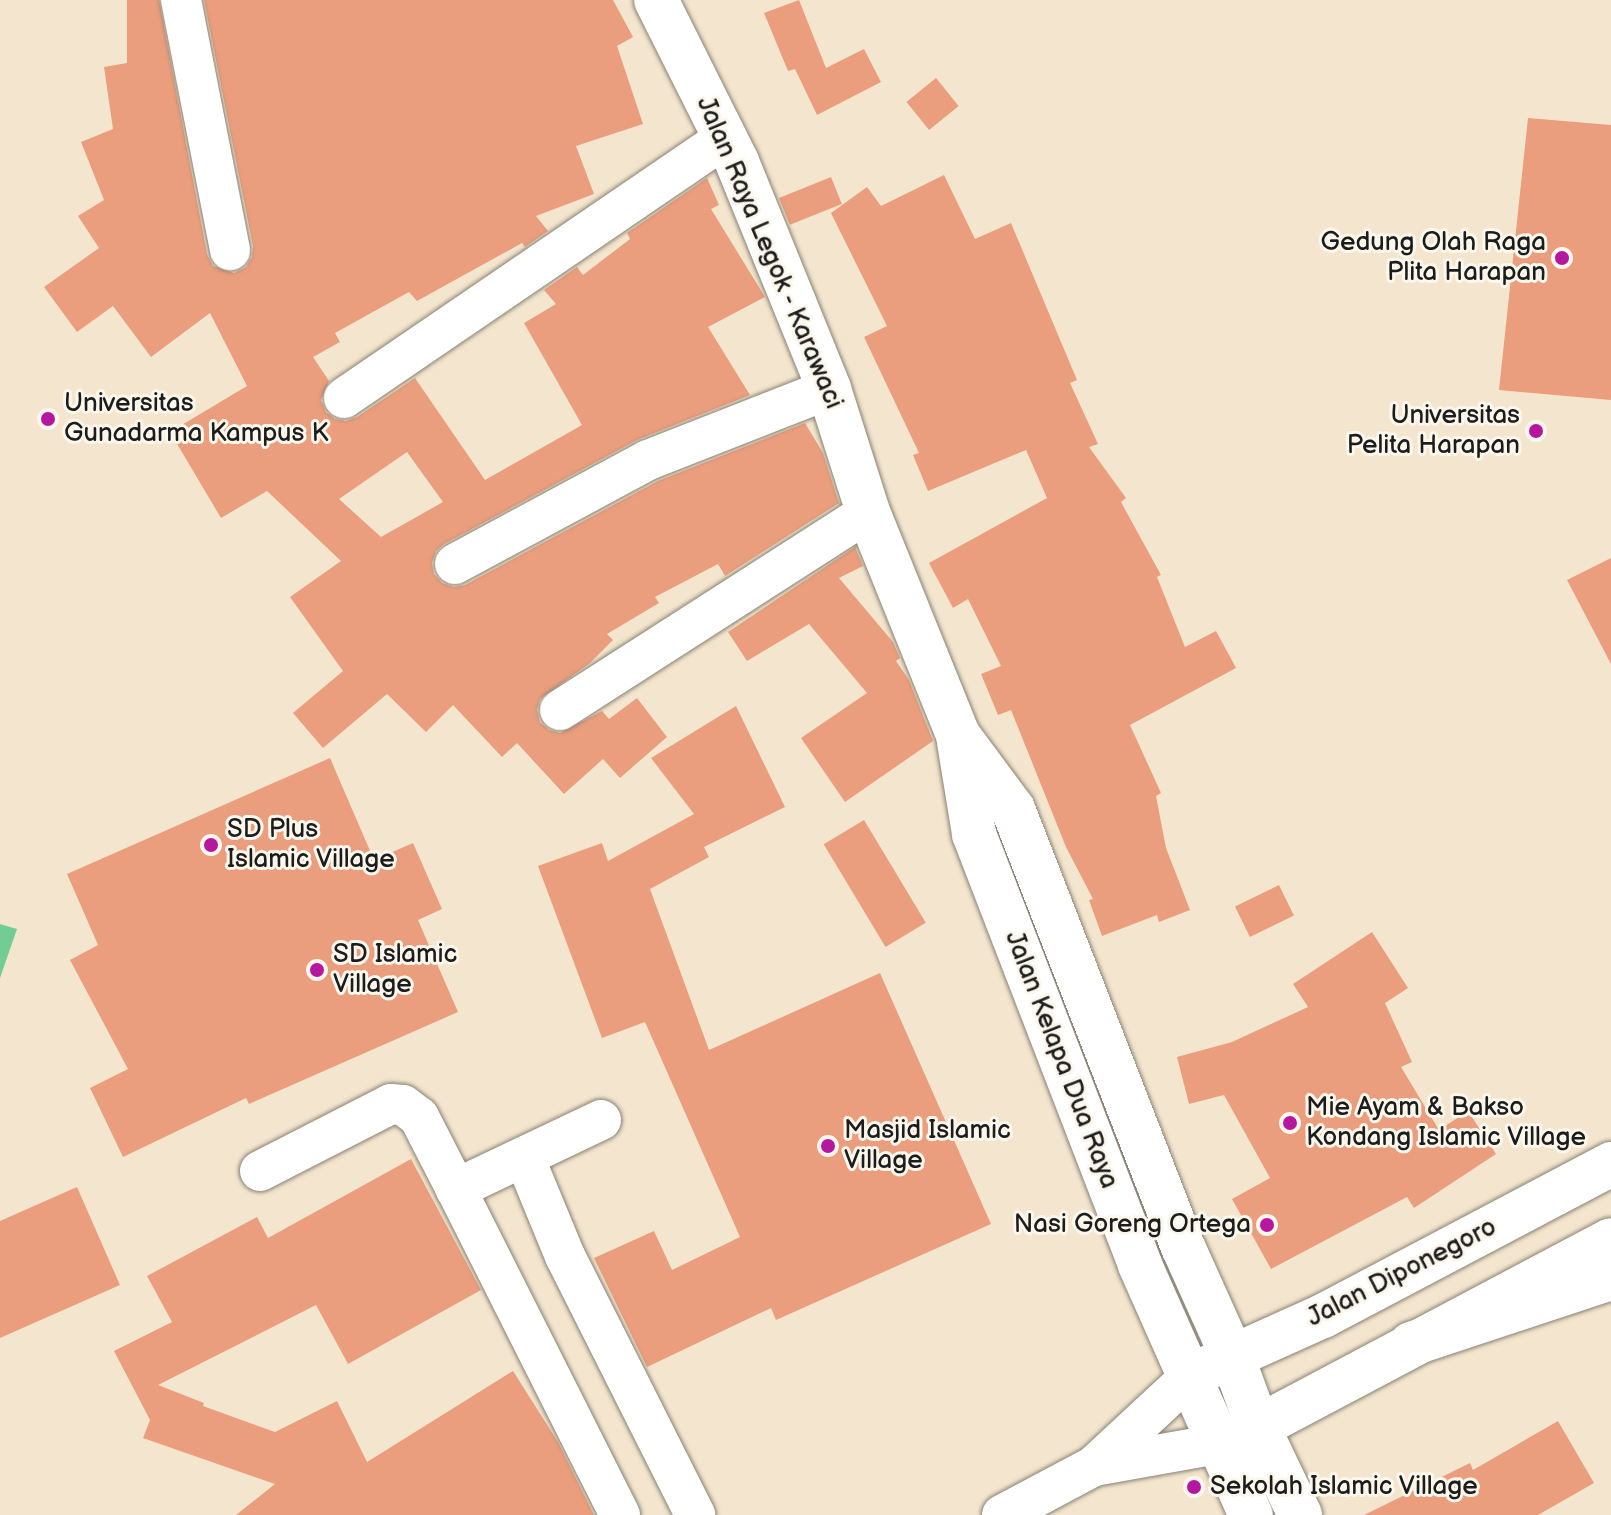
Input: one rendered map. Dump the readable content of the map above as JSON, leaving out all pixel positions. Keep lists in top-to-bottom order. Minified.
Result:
{"streets":{"main road":["Jalan Raya Legok - Karawaci","Jalan Kelapa Dua Raya","Jalan Diponegoro"]},"crossings":[["Jalan Raya Legok - Karawaci","Jalan Kelapa Dua Raya"],["Jalan Kelapa Dua Raya","Jalan Diponegoro"]],"places":["Gedung Olah Raga Plita Harapan","Universitas Gunadarma Kampus K","Universitas Pelita Harapan","SD Plus Islamic Village","SD Islamic Village","Mie Ayam & Bakso Kondang Islamic Village","Masjid Islamic Village","Nasi Goreng Ortega","Sekolah Islamic Village"]}
